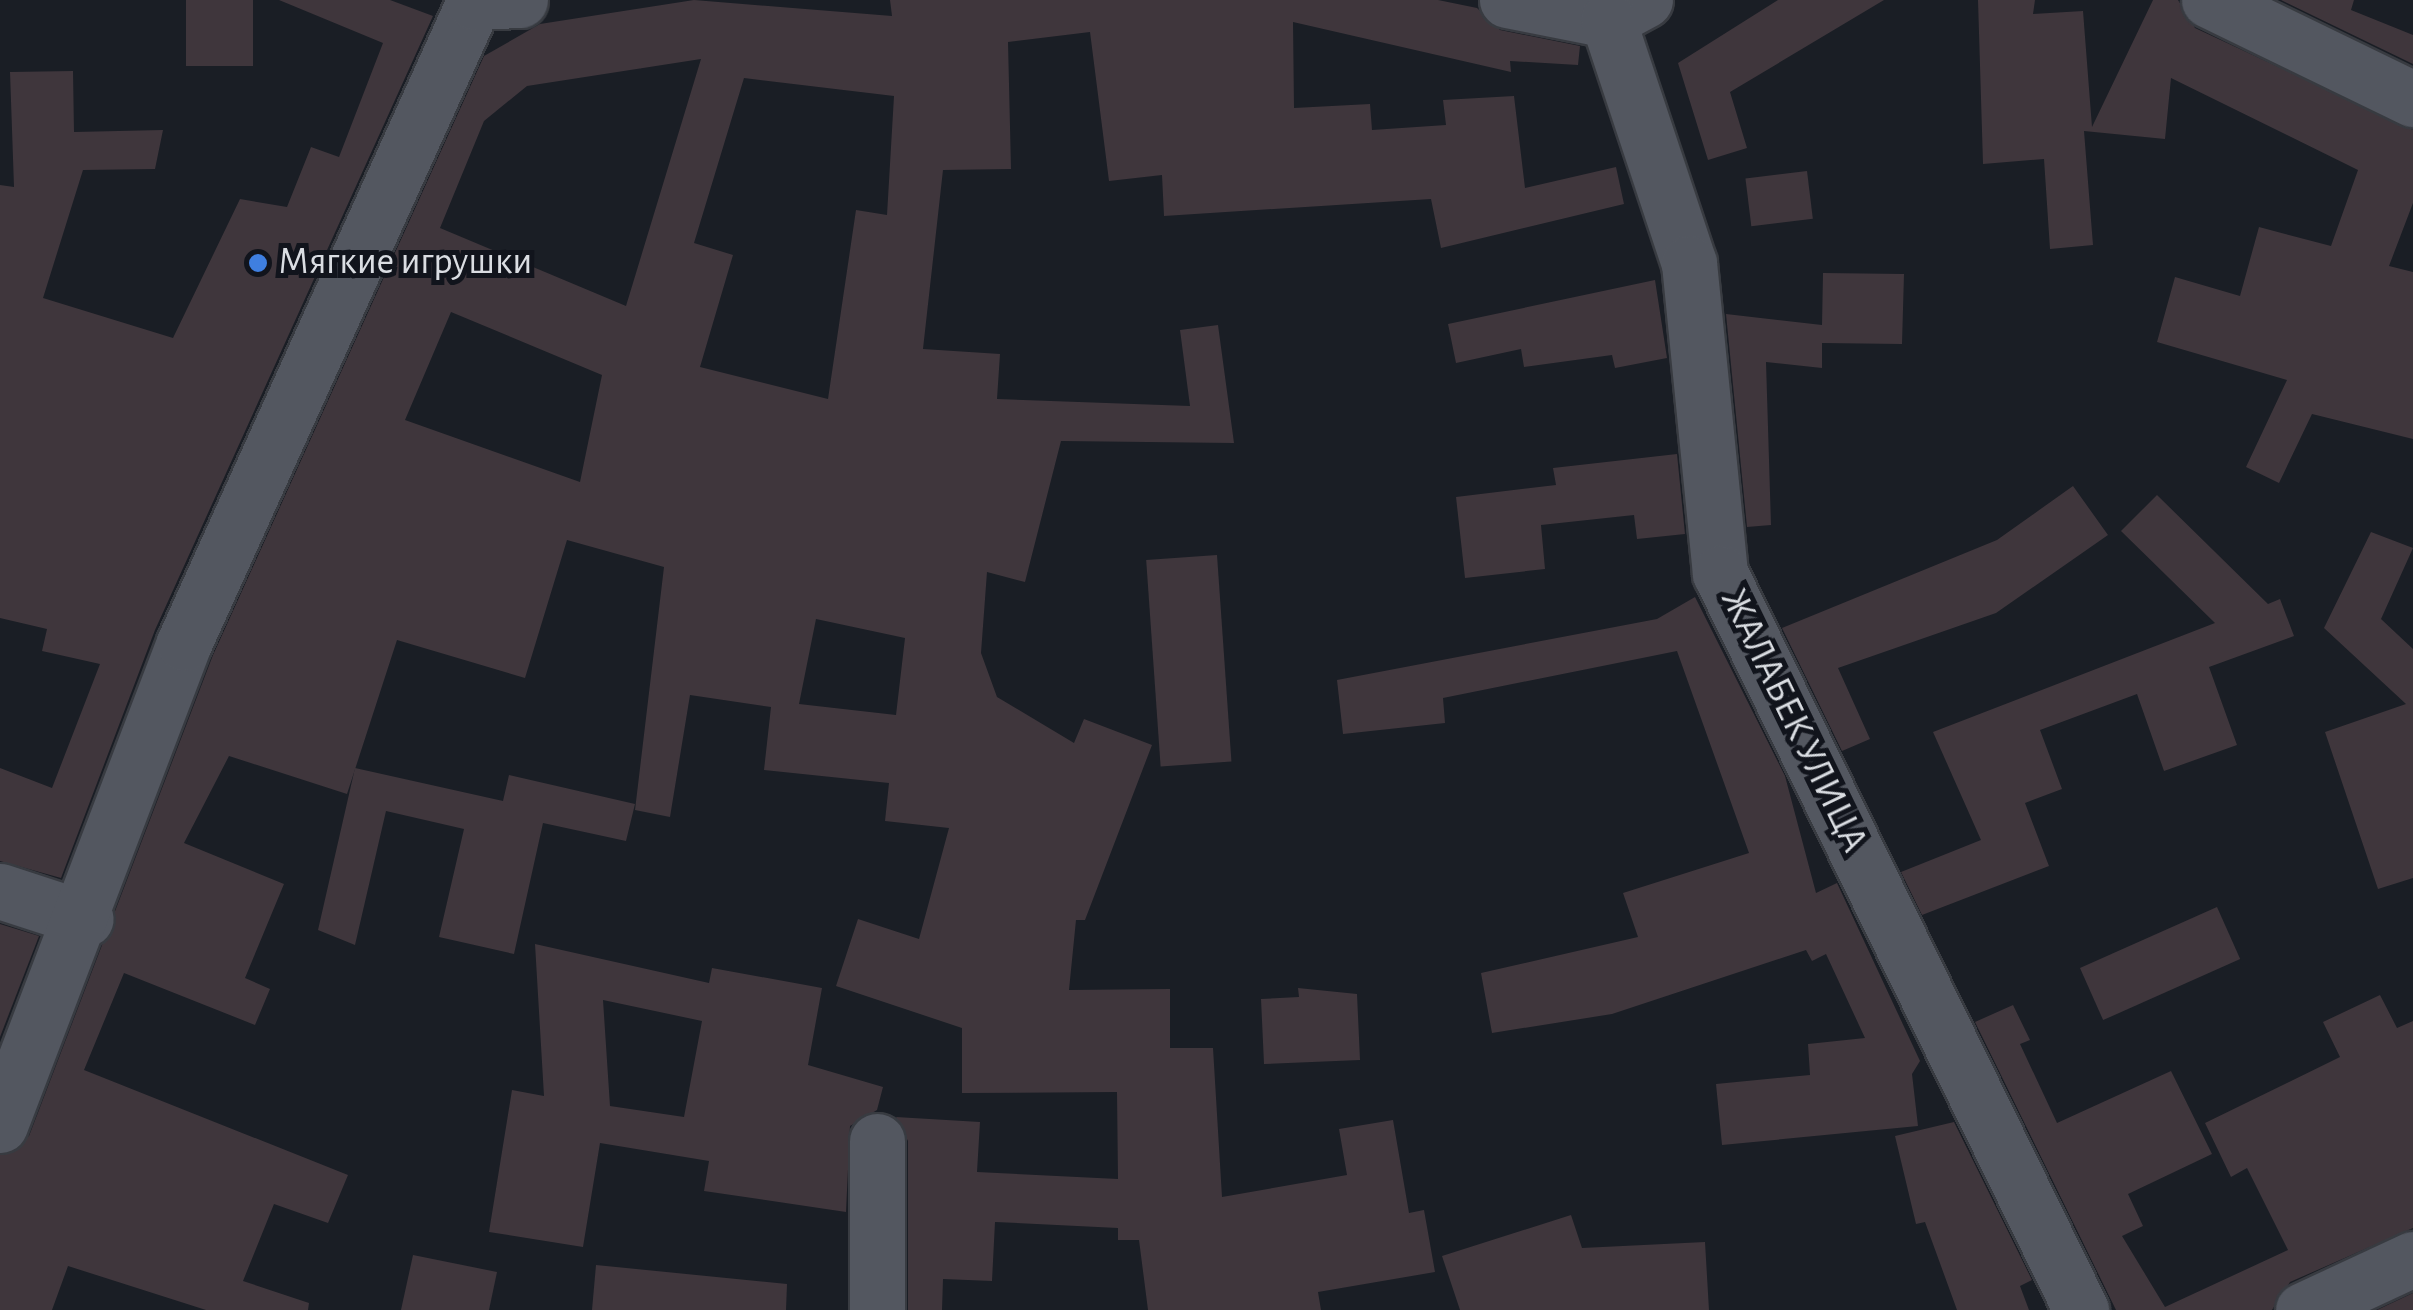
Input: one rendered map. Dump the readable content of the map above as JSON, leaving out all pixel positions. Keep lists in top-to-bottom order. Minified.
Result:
{"streets":{"street":["ЖАЛАБЕК УЛИЦА"]},"places":["Мягкие игрушки"]}
